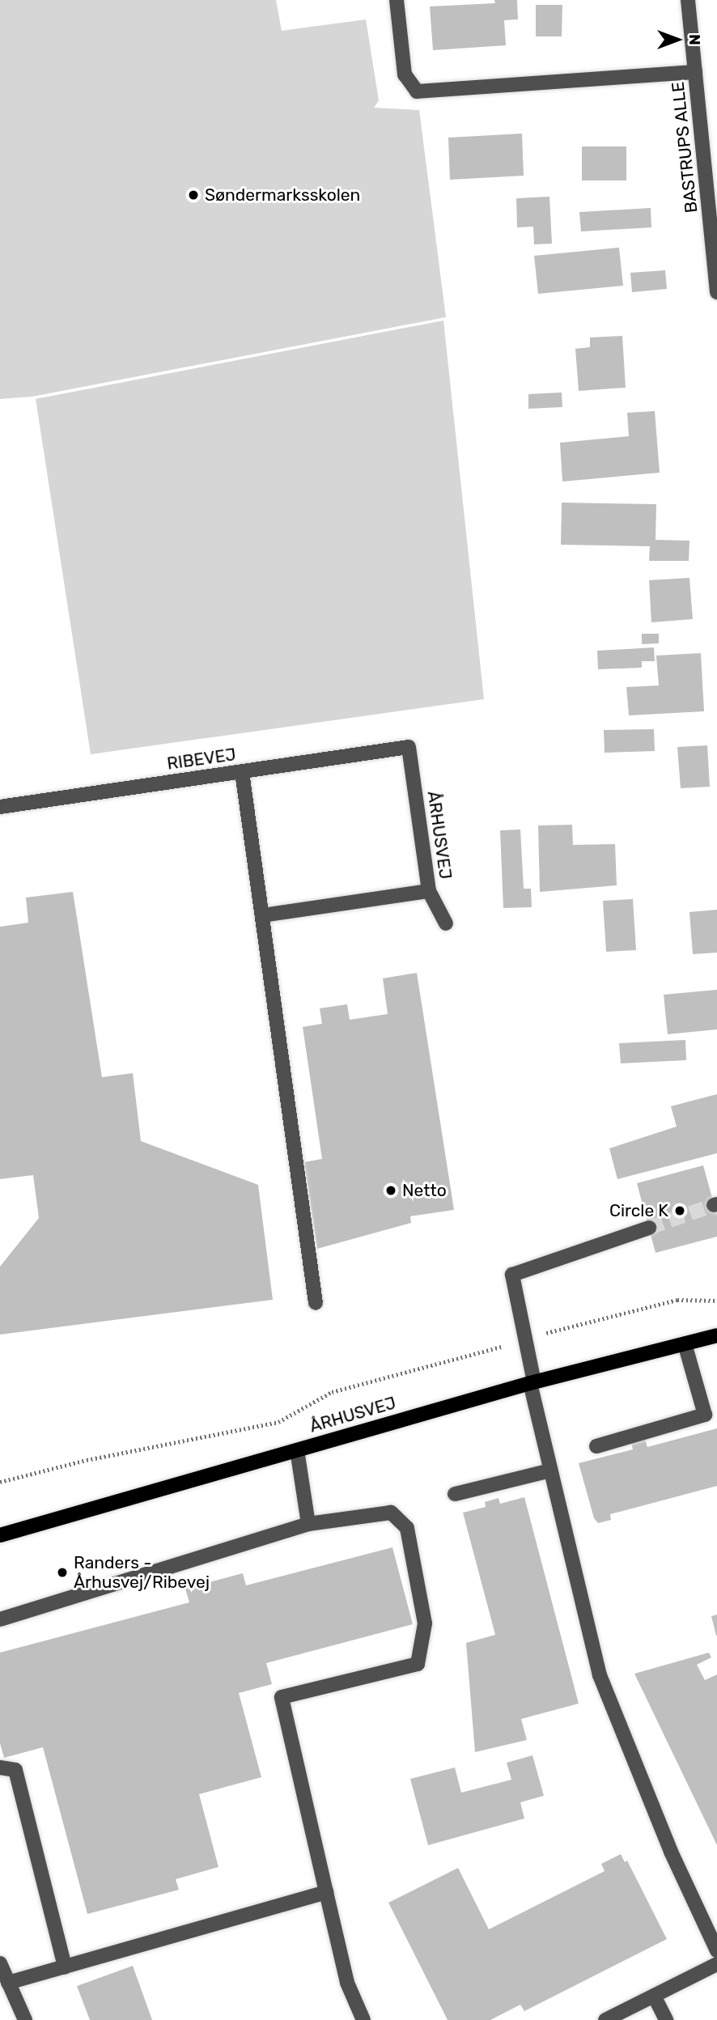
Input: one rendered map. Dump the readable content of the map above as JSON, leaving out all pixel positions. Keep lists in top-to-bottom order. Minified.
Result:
{"streets":{"main road":["ÅRHUSVEJ"],"street":["BASTRUPS ALLE","RIBEVEJ"]},"crossings":[["RIBEVEJ","ÅRHUSVEJ"]],"places":["Søndermarksskolen","Netto","Circle K","Randers - Århusvej/Ribevej"],"north":"right"}
